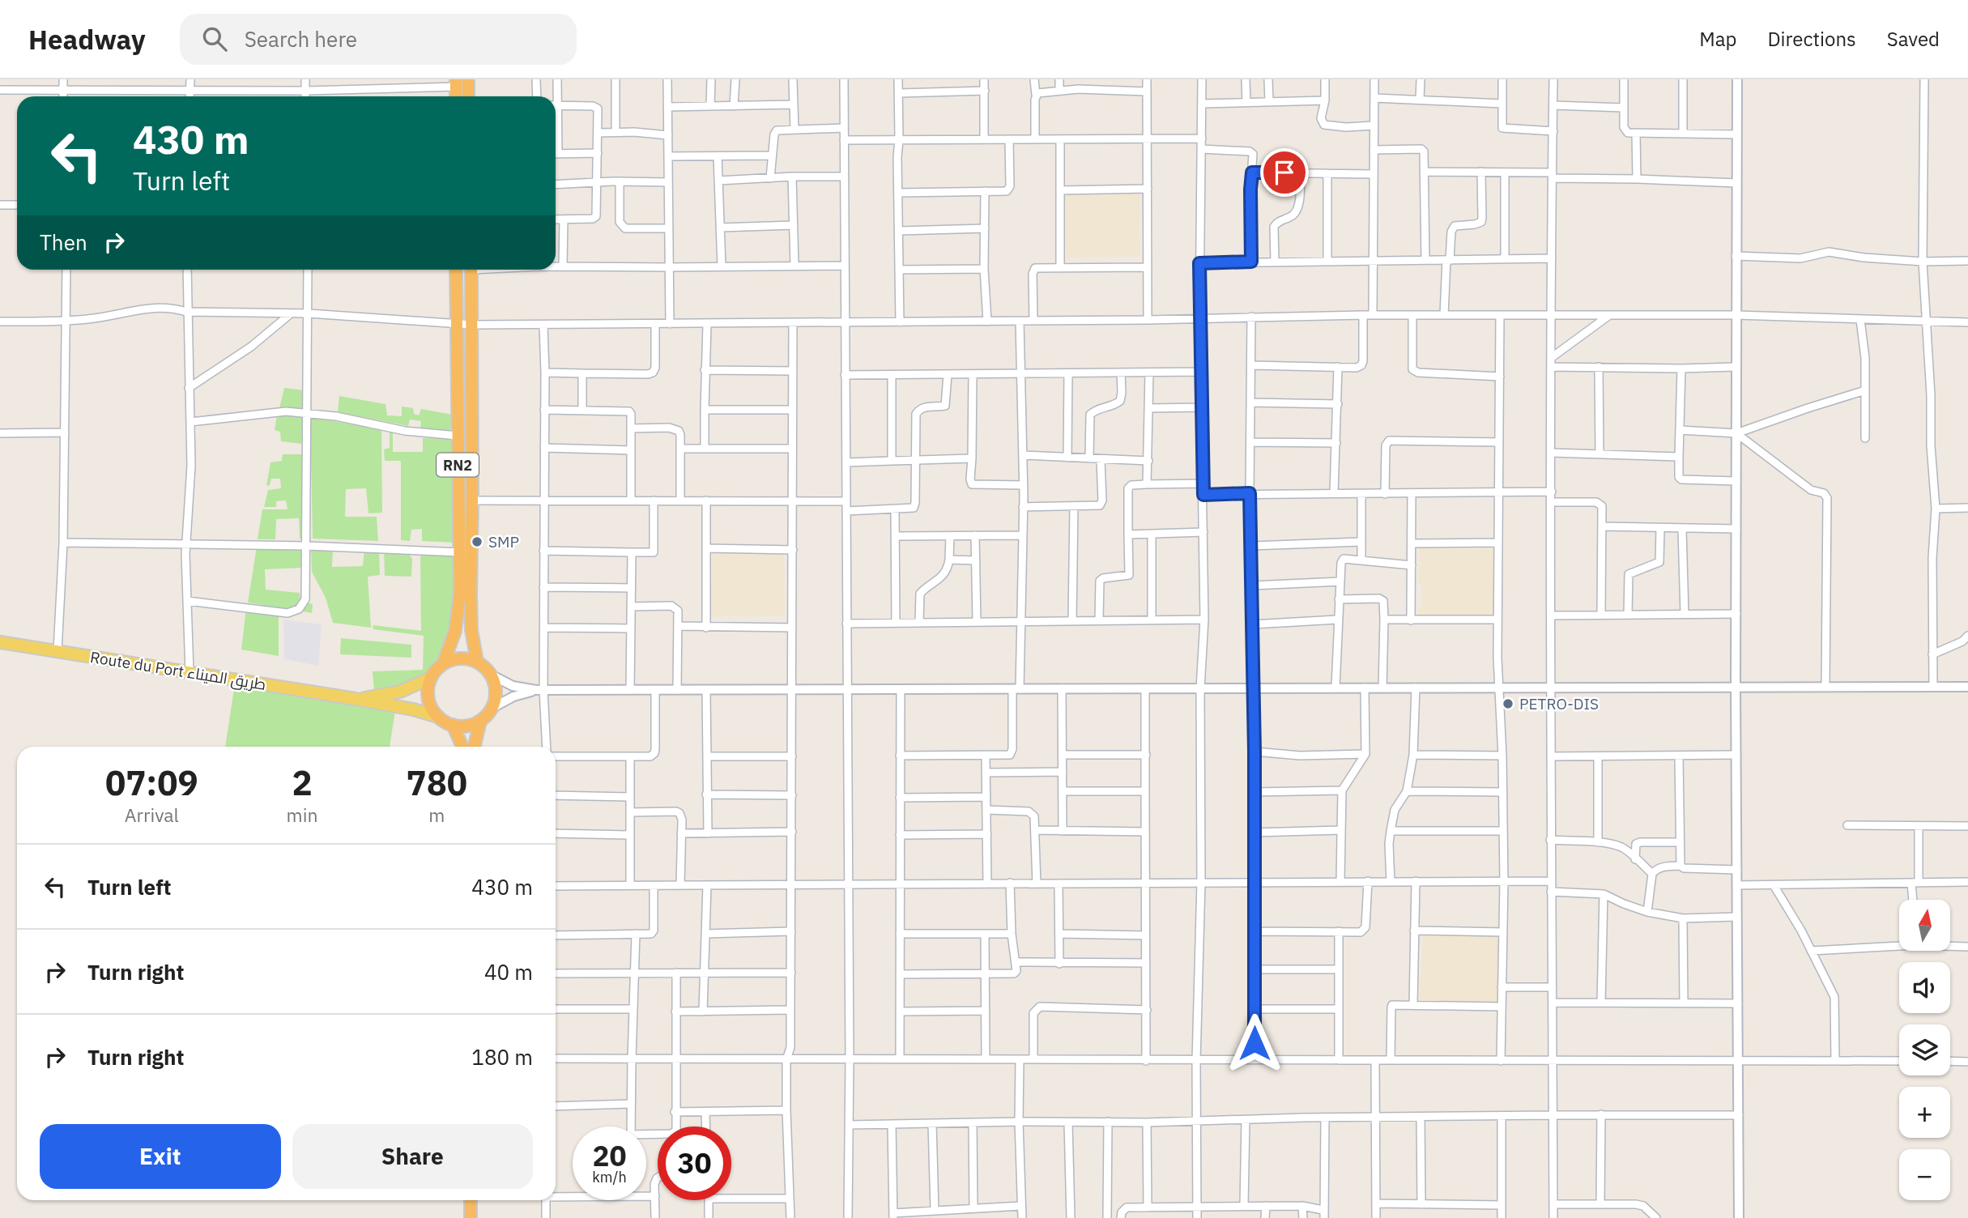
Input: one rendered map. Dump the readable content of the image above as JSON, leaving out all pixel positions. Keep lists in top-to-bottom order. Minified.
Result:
{"streets":{"highway":["RN2"],"main road":["Route du Port طريق الميناء"]},"crossings":[["RN2","Route du Port طريق الميناء"]],"places":["SMP","PETRO-DIS"],"north":"top","page":{"header":"Headway","search":"Search here","nav":["Map","Directions","Saved"],"turn":["430 m","Turn left"],"then":"Then","eta":["07:09","Arrival","2","min","780","m"],"list":[{"name":"Turn left","value":"430 m"},{"name":"Turn right","value":"40 m"},{"name":"Turn right","value":"180 m"}],"map_buttons":["+","−"],"buttons":["Exit","Share"],"speed":"20 km/h","limit":"30"}}
